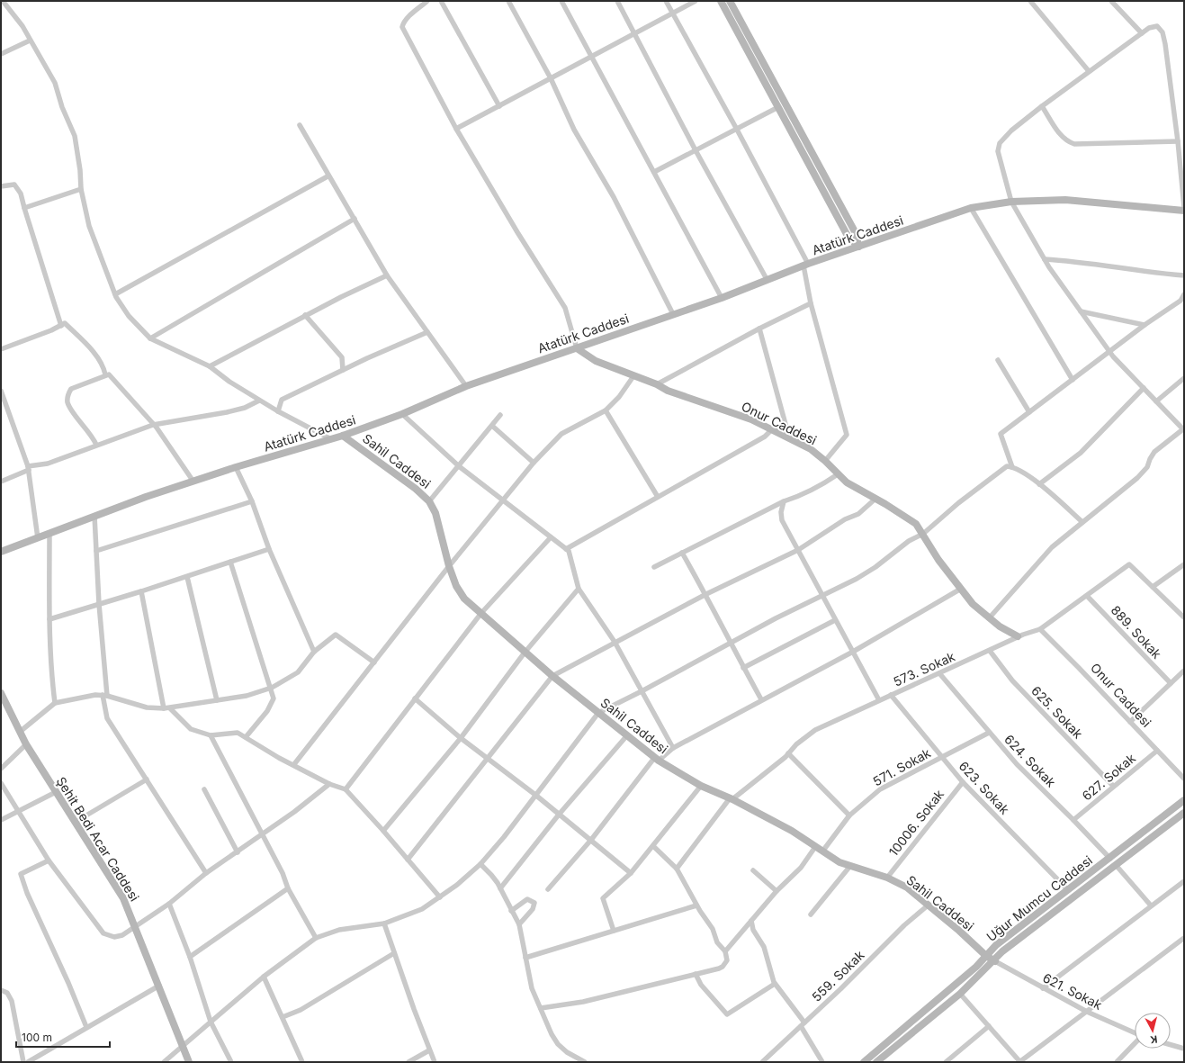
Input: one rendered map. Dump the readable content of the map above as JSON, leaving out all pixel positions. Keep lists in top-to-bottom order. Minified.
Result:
{"streets":{"street":["Atatürk Caddesi","Onur Caddesi","Sahil Caddesi","889. Sokak","573. Sokak","625. Sokak","624. Sokak","571. Sokak","627. Sokak","623. Sokak","10006. Sokak","Şehit Bedi Acar Caddesi","Uğur Mumcu Caddesi","559. Sokak","621. Sokak"]},"crossings":[["Atatürk Caddesi","Onur Caddesi"],["Atatürk Caddesi","Sahil Caddesi"],["Onur Caddesi","573. Sokak"],["Onur Caddesi","627. Sokak"],["Sahil Caddesi","573. Sokak"],["Sahil Caddesi","571. Sokak"],["Sahil Caddesi","10006. Sokak"],["Sahil Caddesi","Uğur Mumcu Caddesi"],["Sahil Caddesi","559. Sokak"],["Sahil Caddesi","621. Sokak"],["889. Sokak","573. Sokak"],["573. Sokak","625. Sokak"],["573. Sokak","624. Sokak"],["573. Sokak","623. Sokak"],["625. Sokak","627. Sokak"],["624. Sokak","571. Sokak"],["624. Sokak","627. Sokak"],["624. Sokak","Uğur Mumcu Caddesi"],["571. Sokak","623. Sokak"],["623. Sokak","10006. Sokak"],["623. Sokak","Uğur Mumcu Caddesi"],["Uğur Mumcu Caddesi","621. Sokak"]],"scale_bar":"100 m","north":"bottom"}
